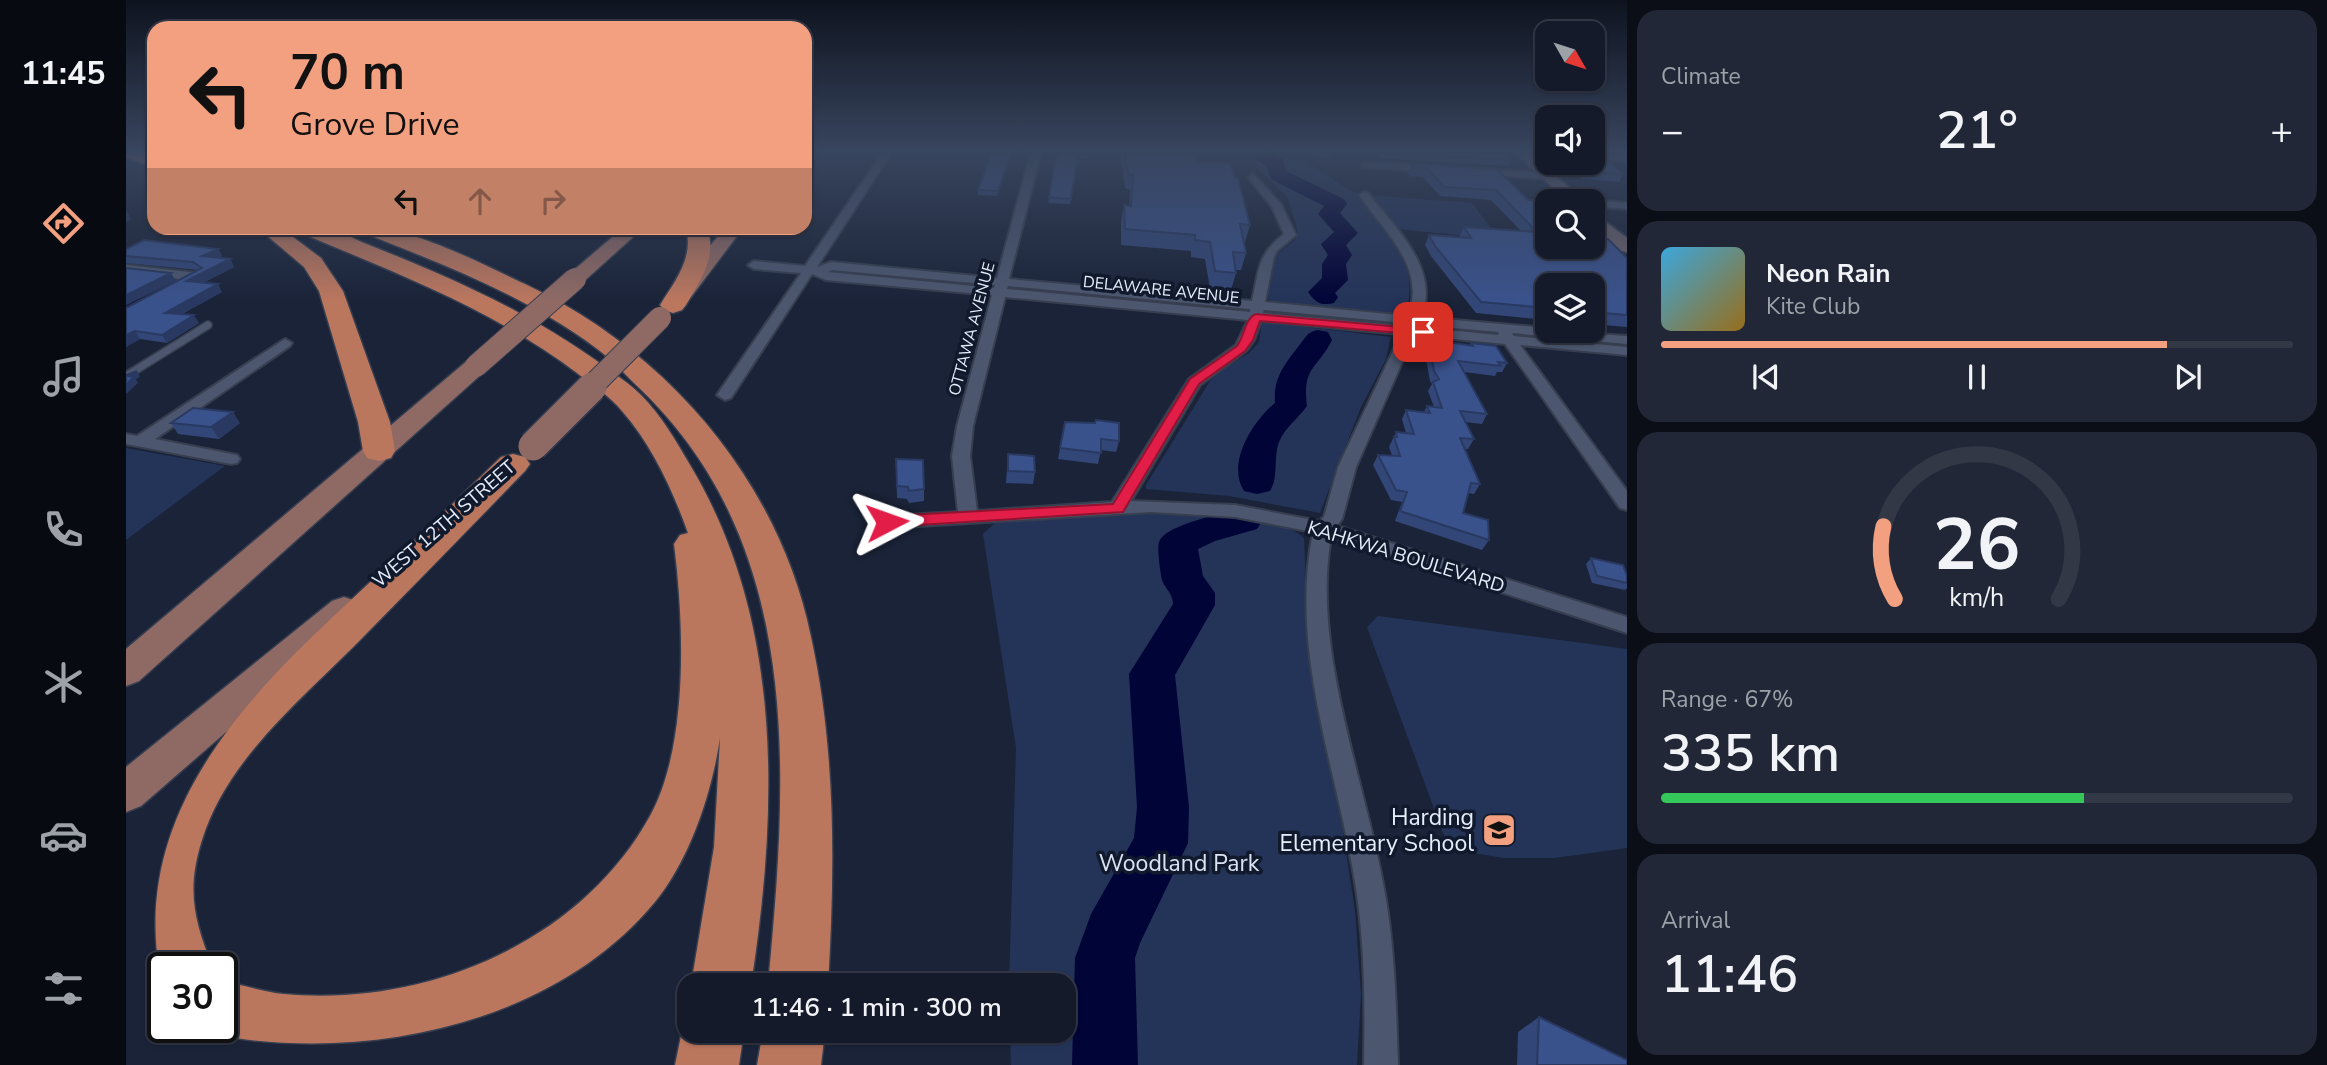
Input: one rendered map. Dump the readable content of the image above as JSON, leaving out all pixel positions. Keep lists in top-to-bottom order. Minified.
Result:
{"streets":{"main road":["WEST 12TH STREET"],"street":["DELAWARE AVENUE","OTTAWA AVENUE","KAHKWA BOULEVARD"]},"crossings":[["DELAWARE AVENUE","OTTAWA AVENUE"],["OTTAWA AVENUE","KAHKWA BOULEVARD"]],"parks":["Woodland Park"],"places":{"school or university":["Harding Elementary School"]},"north":"bottom right","page":{"tabs":"11:45","tile":["Climate",["Range · 67%","335 km"],["Arrival","11:46"]],"turn":["70 m","Grove Drive"],"heat":["−","21°","+"],"song":["Neon Rain","Kite Club"],"limit":"30","trip":"11:46 · 1 min · 300 m","gauge":["26","km/h"]}}
